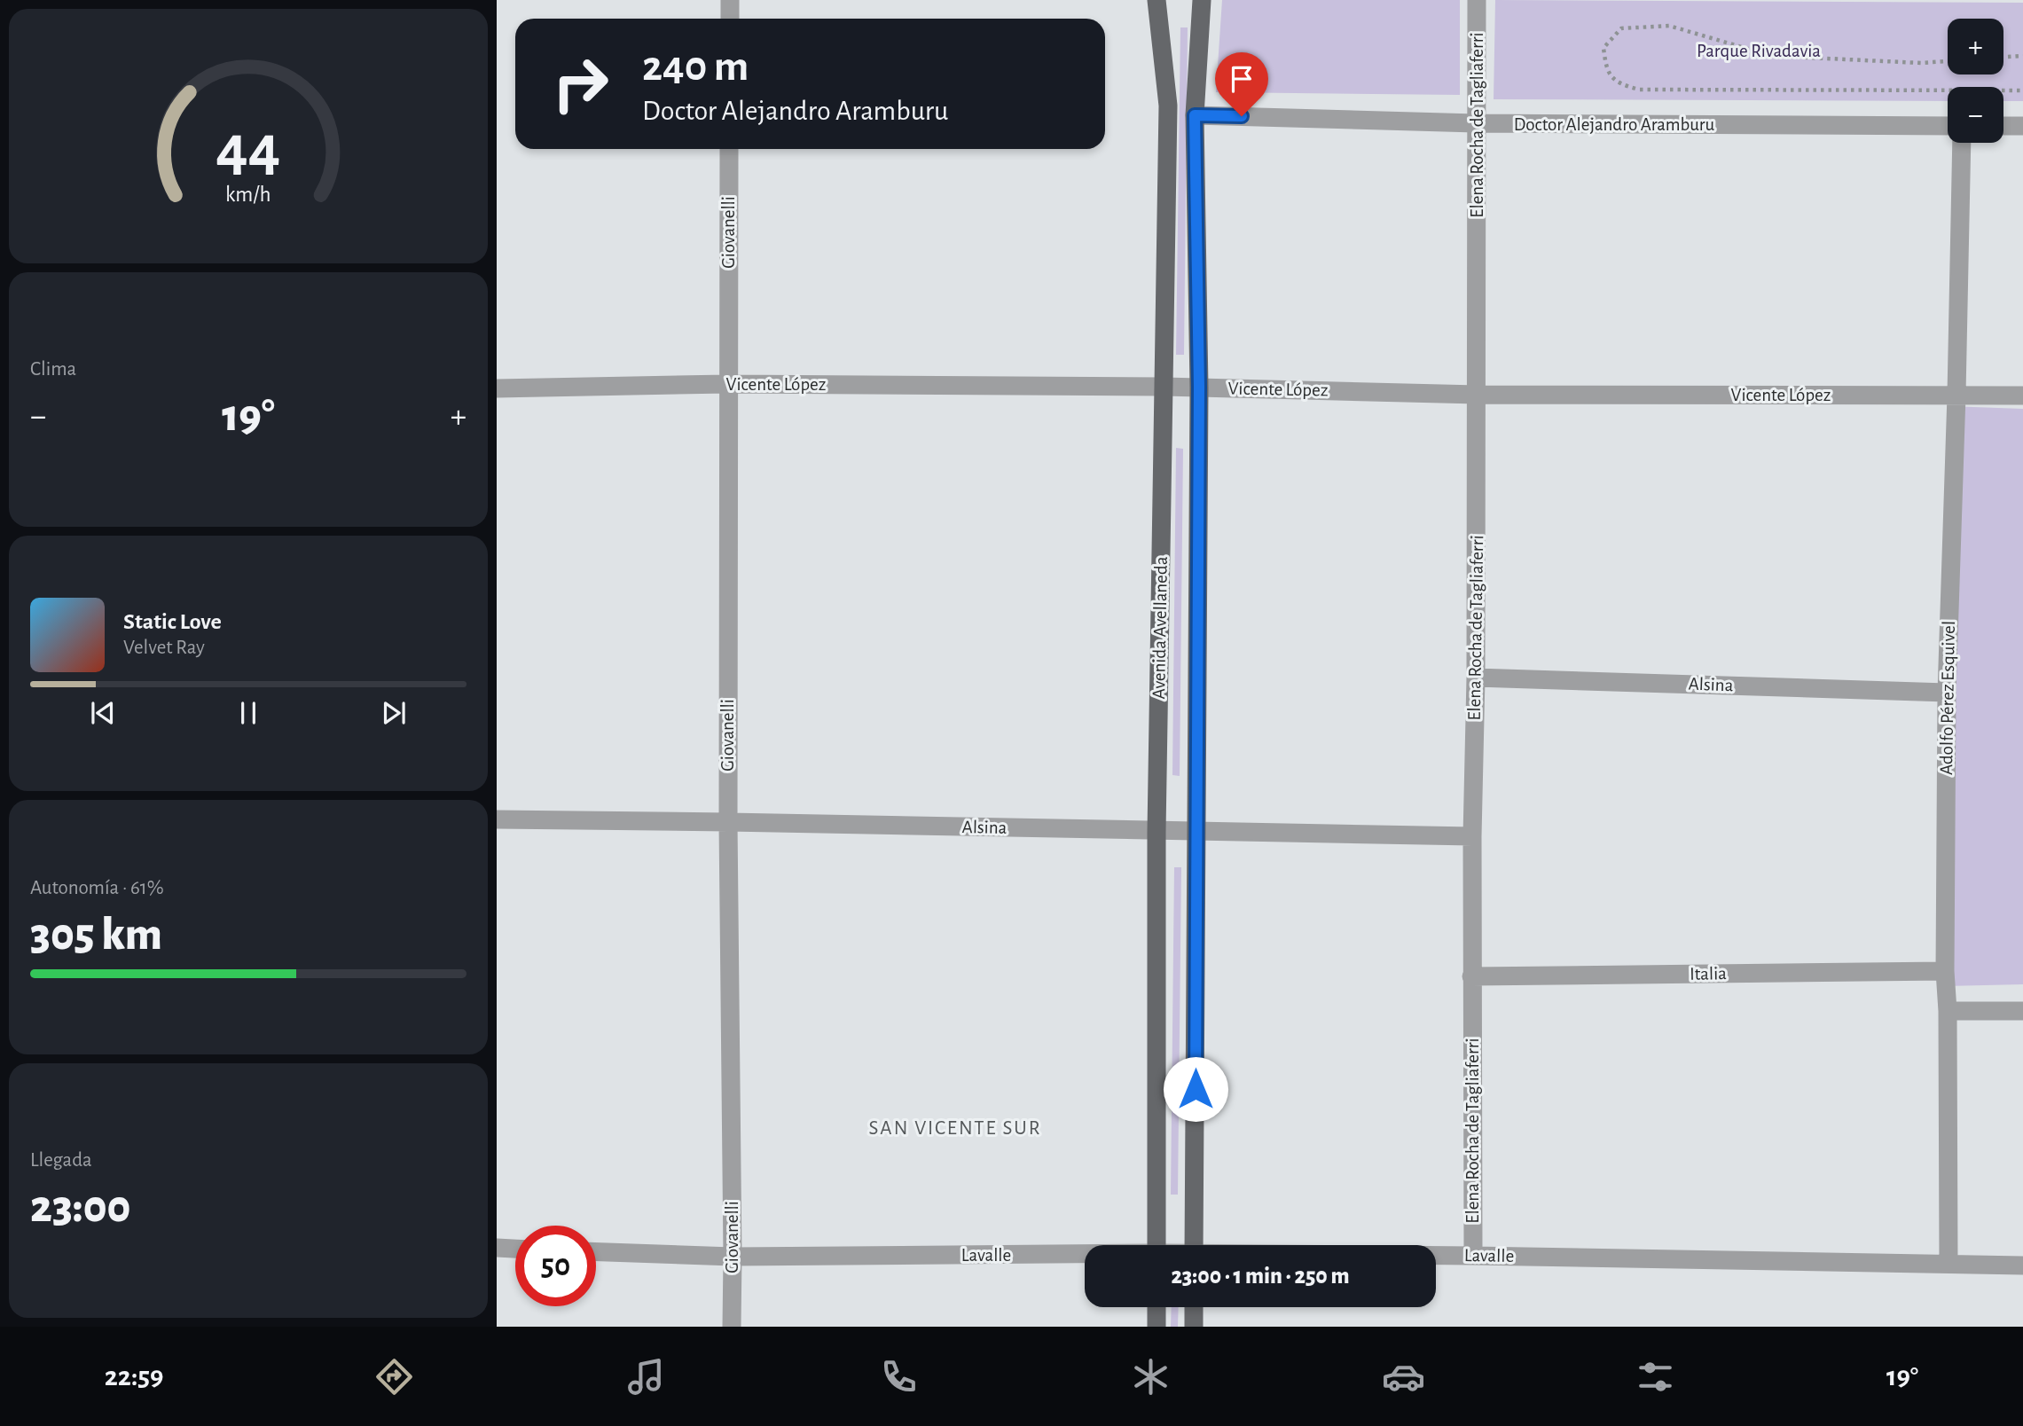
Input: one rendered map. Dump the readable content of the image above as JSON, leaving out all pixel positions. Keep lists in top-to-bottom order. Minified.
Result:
{"streets":{"main road":["Avenida Avellaneda"],"street":["Doctor Alejandro Aramburu","Elena Rocha de Tagliaferri","Giovanelli","Vicente López","Alsina","Adolfo Pérez Esquivel","Italia","Lavalle"]},"crossings":[["Doctor Alejandro Aramburu","Elena Rocha de Tagliaferri"],["Doctor Alejandro Aramburu","Avenida Avellaneda"],["Elena Rocha de Tagliaferri","Vicente López"],["Elena Rocha de Tagliaferri","Alsina"],["Elena Rocha de Tagliaferri","Italia"],["Elena Rocha de Tagliaferri","Lavalle"],["Giovanelli","Vicente López"],["Giovanelli","Alsina"],["Giovanelli","Lavalle"],["Vicente López","Avenida Avellaneda"],["Vicente López","Adolfo Pérez Esquivel"],["Avenida Avellaneda","Alsina"],["Alsina","Adolfo Pérez Esquivel"],["Adolfo Pérez Esquivel","Italia"],["Adolfo Pérez Esquivel","Lavalle"]],"districts":["SAN VICENTE SUR"],"parks":["Parque Rivadavia"],"page":{"map_buttons":["+","−"],"turn":["240 m","Doctor Alejandro Aramburu"],"tile":["Clima",["Autonomía · 61%","305 km"],["Llegada","23:00"]],"heat":["−","19°","+"],"song":["Static Love","Velvet Ray"],"limit":"50","trip":"23:00 · 1 min · 250 m","tabs":["22:59","19°"],"gauge":["44","km/h"]}}
